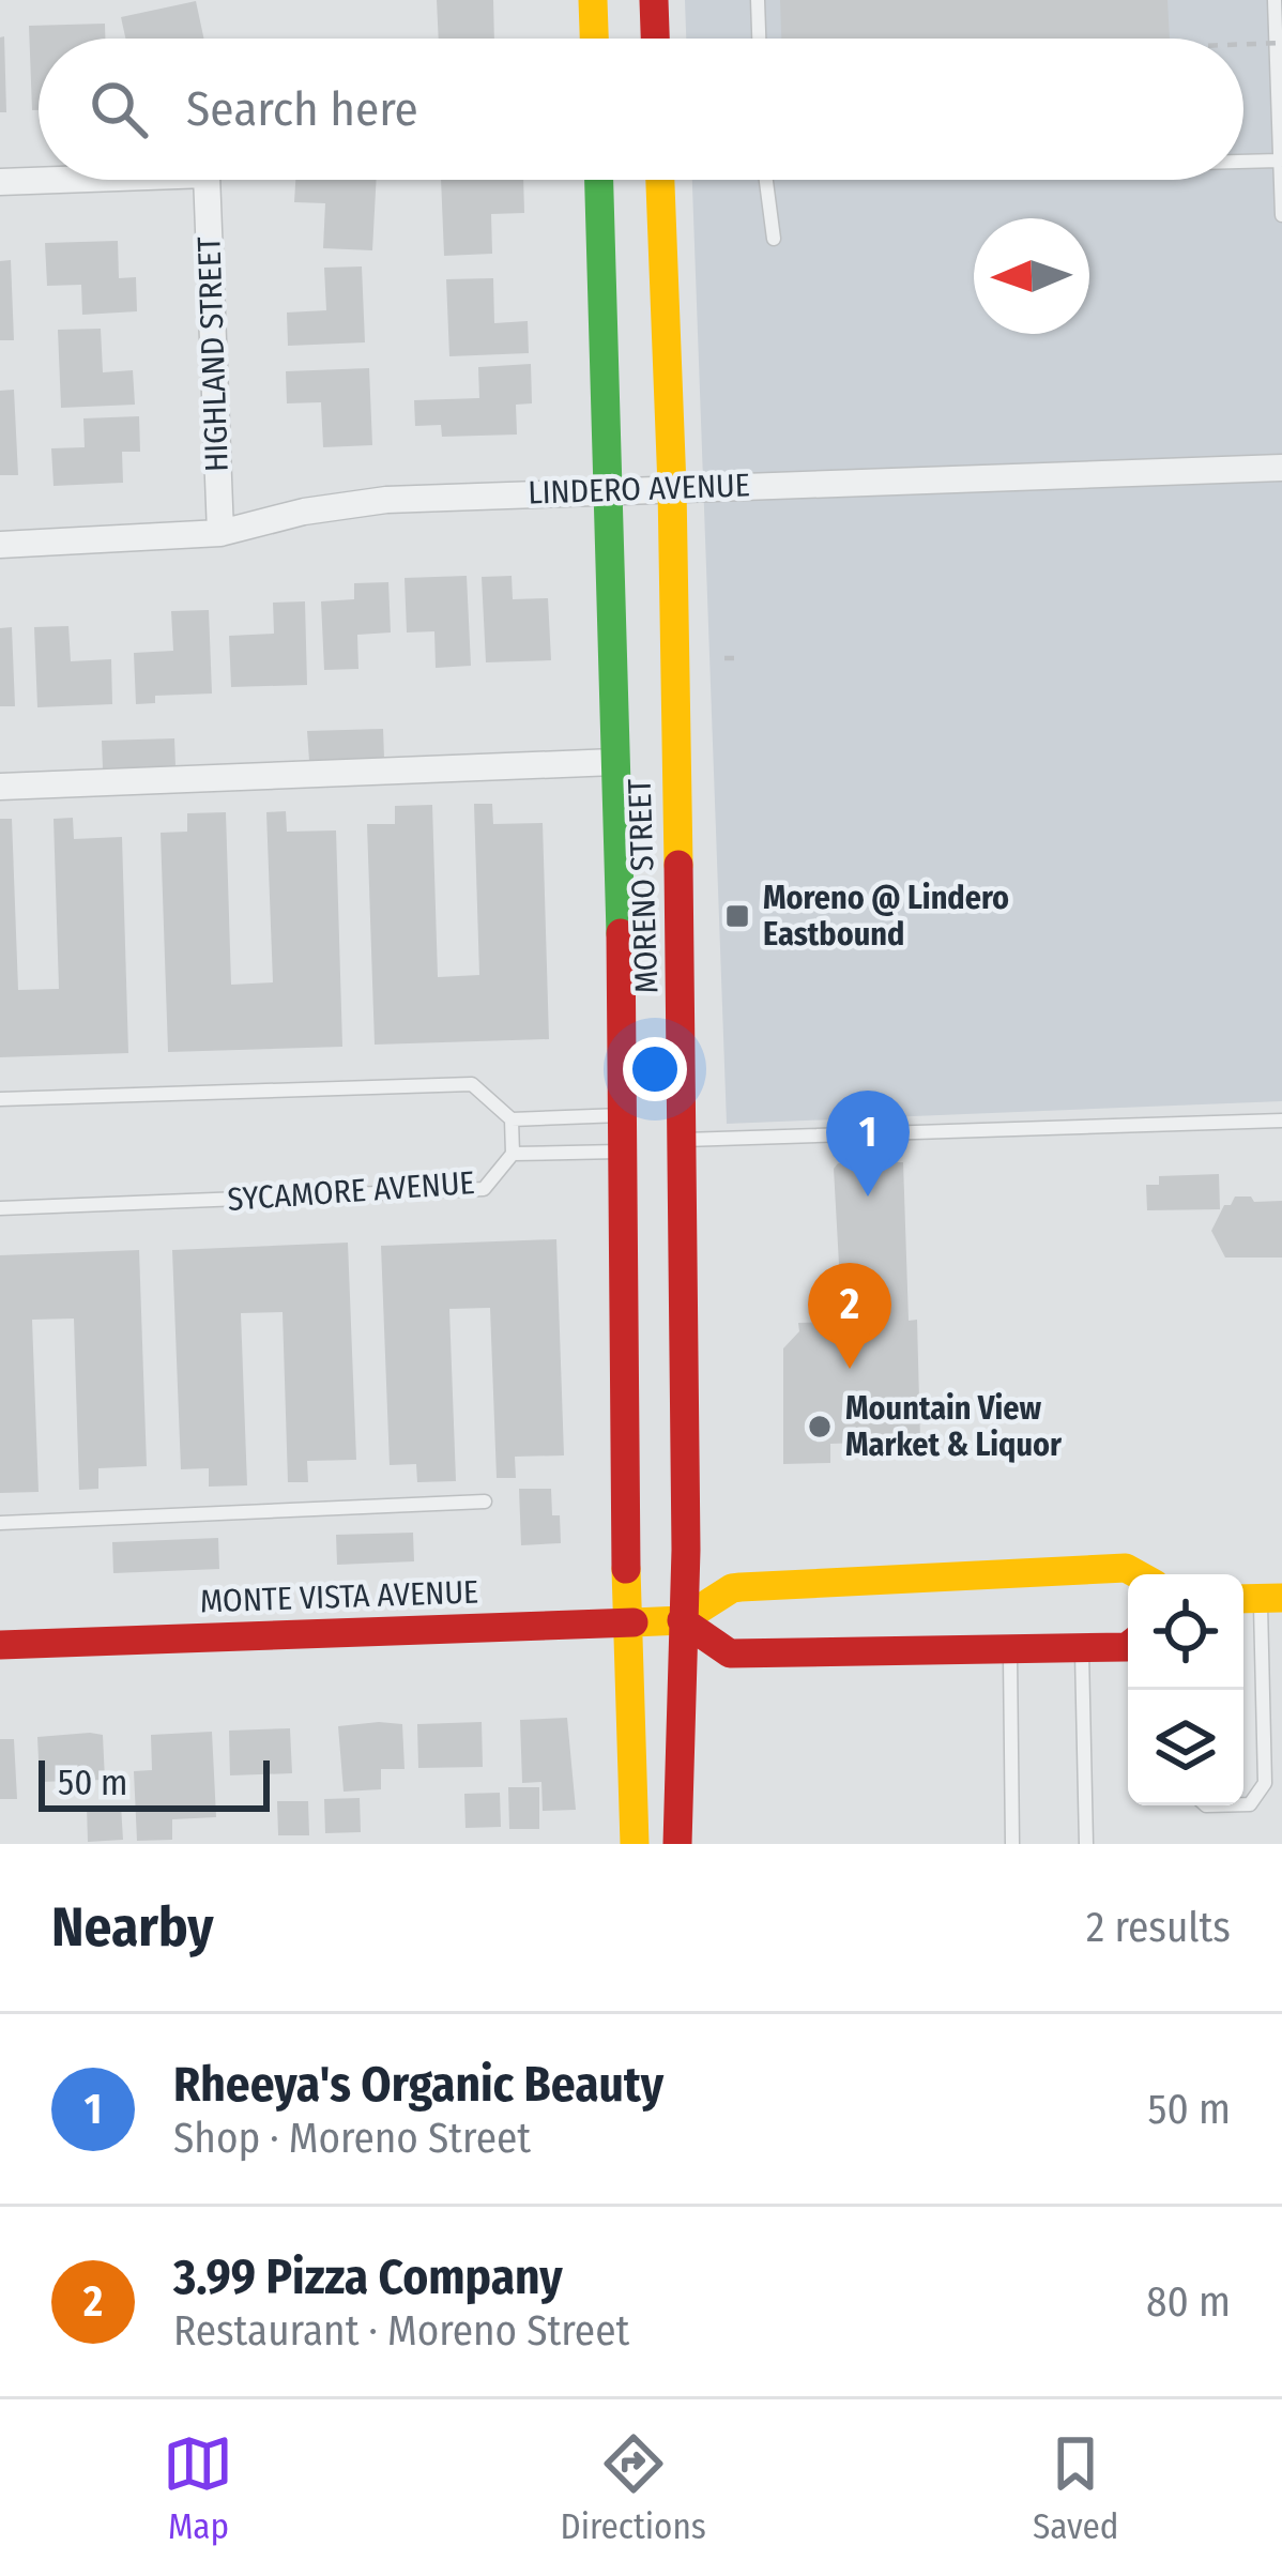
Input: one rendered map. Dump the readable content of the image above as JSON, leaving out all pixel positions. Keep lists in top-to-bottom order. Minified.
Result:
{"streets":{"street":["HIGHLAND STREET","LINDERO AVENUE","MORENO STREET","MONTE VISTA AVENUE"],"lane":["SYCAMORE AVENUE"]},"crossings":[["HIGHLAND STREET","LINDERO AVENUE"],["LINDERO AVENUE","MORENO STREET"],["MORENO STREET","MONTE VISTA AVENUE"]],"places":{"transit":["Moreno @ Lindero Eastbound"],"other":["Mountain View Market & Liquor"]},"scale_bar":"50 m","north":"left","page":{"search":"Search here","pins":["1","2"],"scale":"50 m","heading":["Nearby","2 results"],"list":[{"mark":"1","name":"Rheeya's Organic Beauty","note":"Shop · Moreno Street","value":"50 m"},{"mark":"2","name":"3.99 Pizza Company","note":"Restaurant · Moreno Street","value":"80 m"}],"nav":["Map","Directions","Saved"]}}
